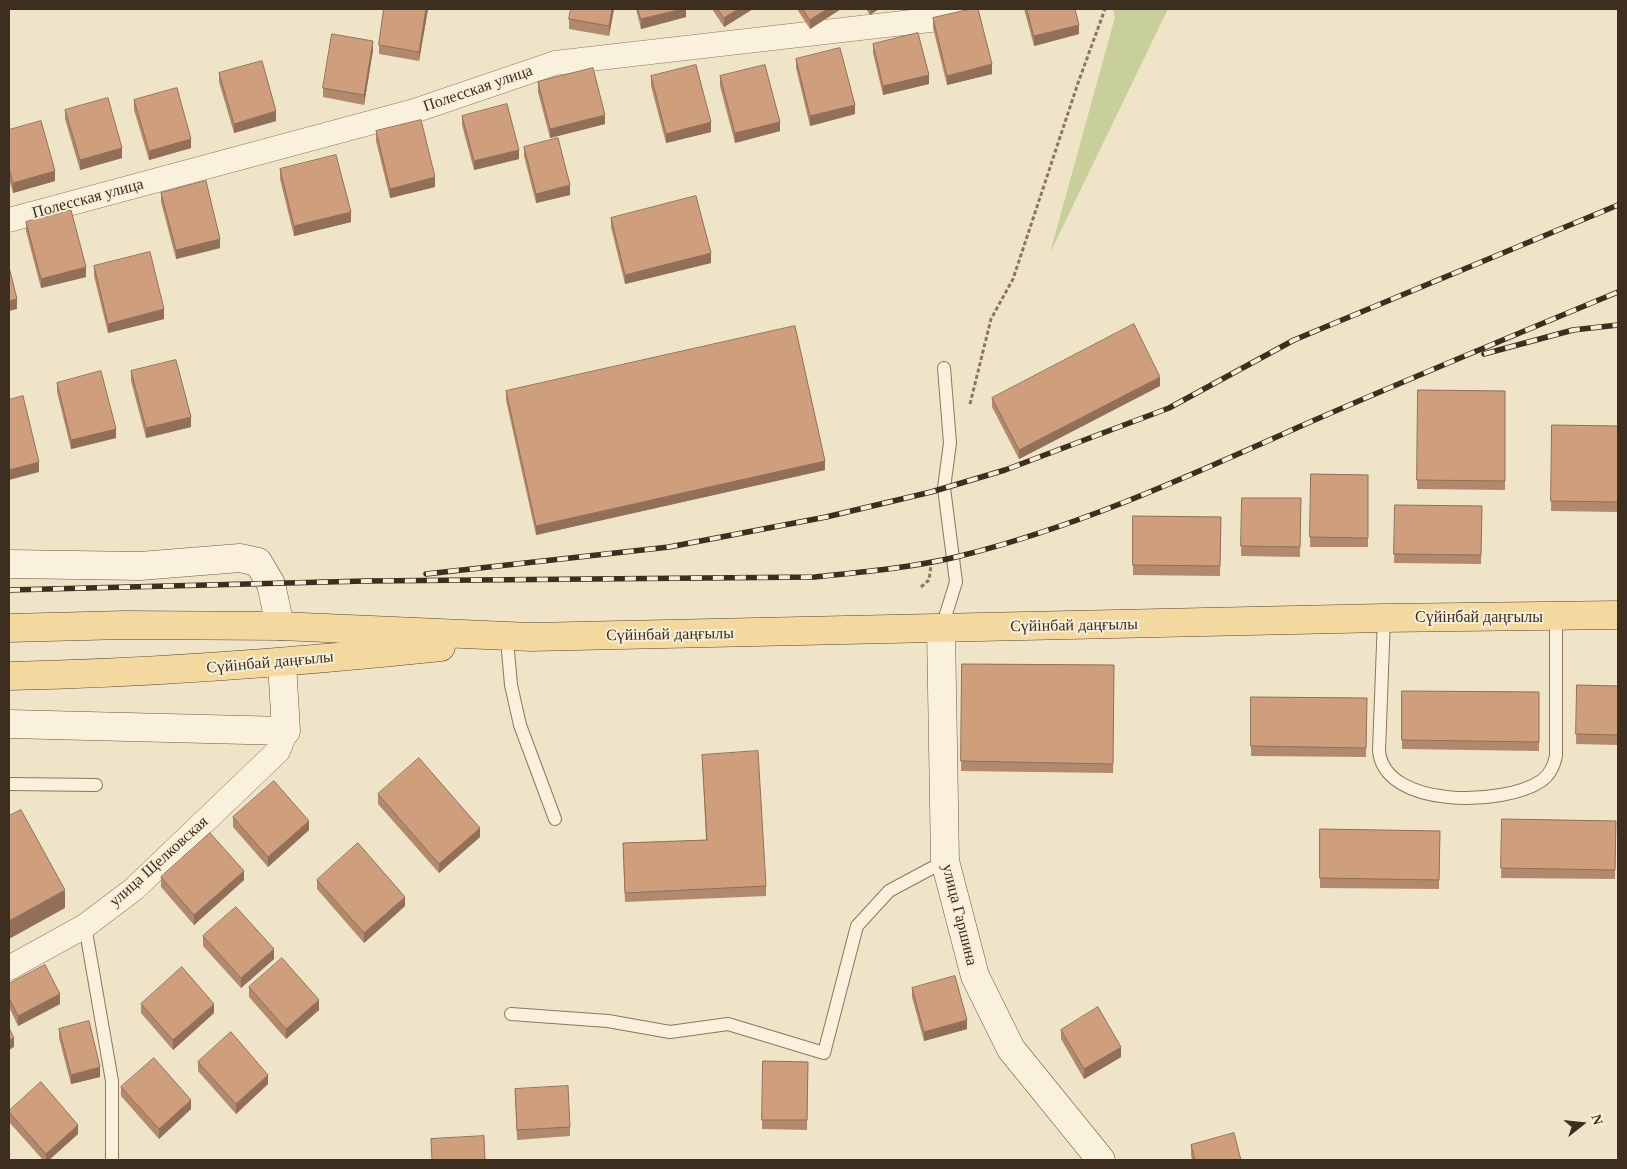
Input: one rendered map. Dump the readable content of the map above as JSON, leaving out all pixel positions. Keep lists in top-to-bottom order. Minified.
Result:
{"streets":{"main road":["Сүйінбай даңғылы"],"street":["Полесская улица","улица Щелковская","улица Гаршина"]},"crossings":[["Сүйінбай даңғылы","улица Гаршина"]],"north":"right"}
